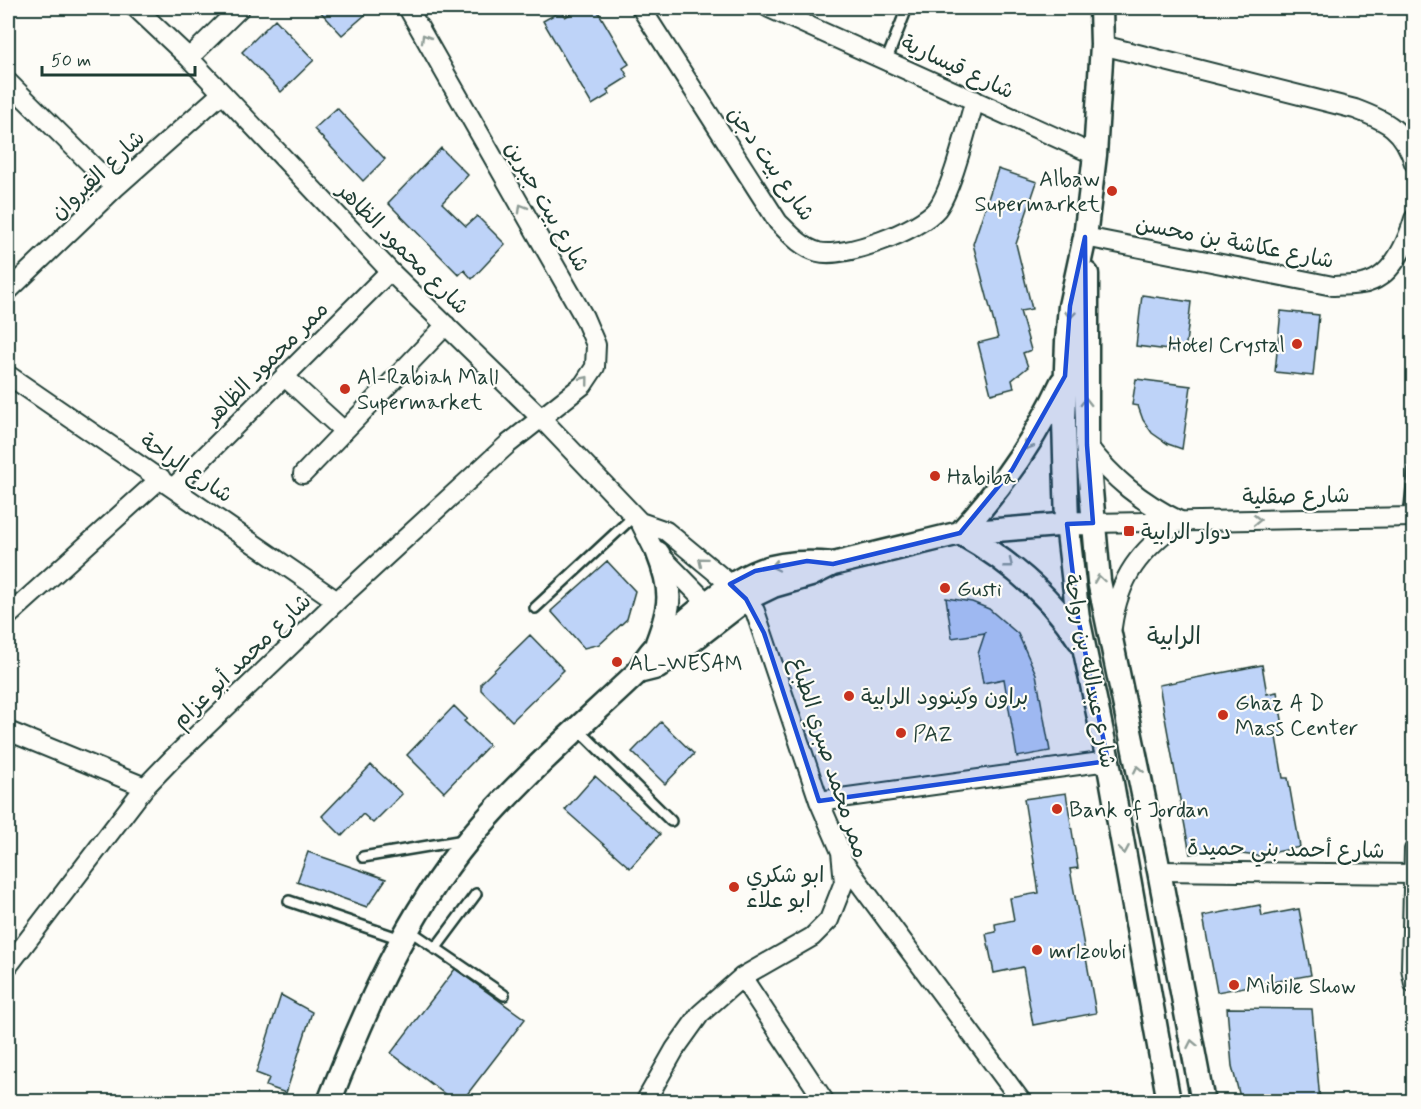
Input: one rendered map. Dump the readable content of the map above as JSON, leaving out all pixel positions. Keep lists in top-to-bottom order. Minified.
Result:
{"streets":{"street":["شارع قيسارية","شارع بيت دجن","شارع القيروان","شارع بيت جبرين","شارع عكاشة بن محسن","شارع محمود الظاهر","ممر محمود الظاهر","شارع الراحة","شارع صقلية","شارع محمد أبو عزام","شارع عبدالله بن رواحة","ممر محمد صبري الطباع","شارع أحمد بني حميدة"]},"crossings":[["شارع قيسارية","شارع بيت دجن"],["شارع قيسارية","شارع عبدالله بن رواحة"],["شارع القيروان","شارع محمود الظاهر"],["شارع بيت جبرين","شارع محمود الظاهر"],["شارع بيت جبرين","شارع محمد أبو عزام"],["شارع عكاشة بن محسن","شارع عبدالله بن رواحة"],["شارع محمود الظاهر","ممر محمود الظاهر"],["شارع محمود الظاهر","شارع محمد أبو عزام"],["شارع محمود الظاهر","ممر محمد صبري الطباع"],["ممر محمود الظاهر","شارع الراحة"],["شارع الراحة","شارع محمد أبو عزام"],["شارع صقلية","شارع عبدالله بن رواحة"],["شارع عبدالله بن رواحة","شارع أحمد بني حميدة"]],"one_way":["شارع بيت جبرين","شارع صقلية"],"districts":["الرابية"],"places":{"other":["Albaw Supermarket","Hotel Crystal","Al-Rabiah Mall Supermarket","Habiba","Gusti","AL-WESAM","براون وكينوود الرابية","Ghaz A D Mass Center","PAZ","Bank of Jordan","ابو شكري ابو علاء","mrlzoubi","Mibile Show"],"transit":["دوار الرابية"]},"scale_bar":"50 m"}
